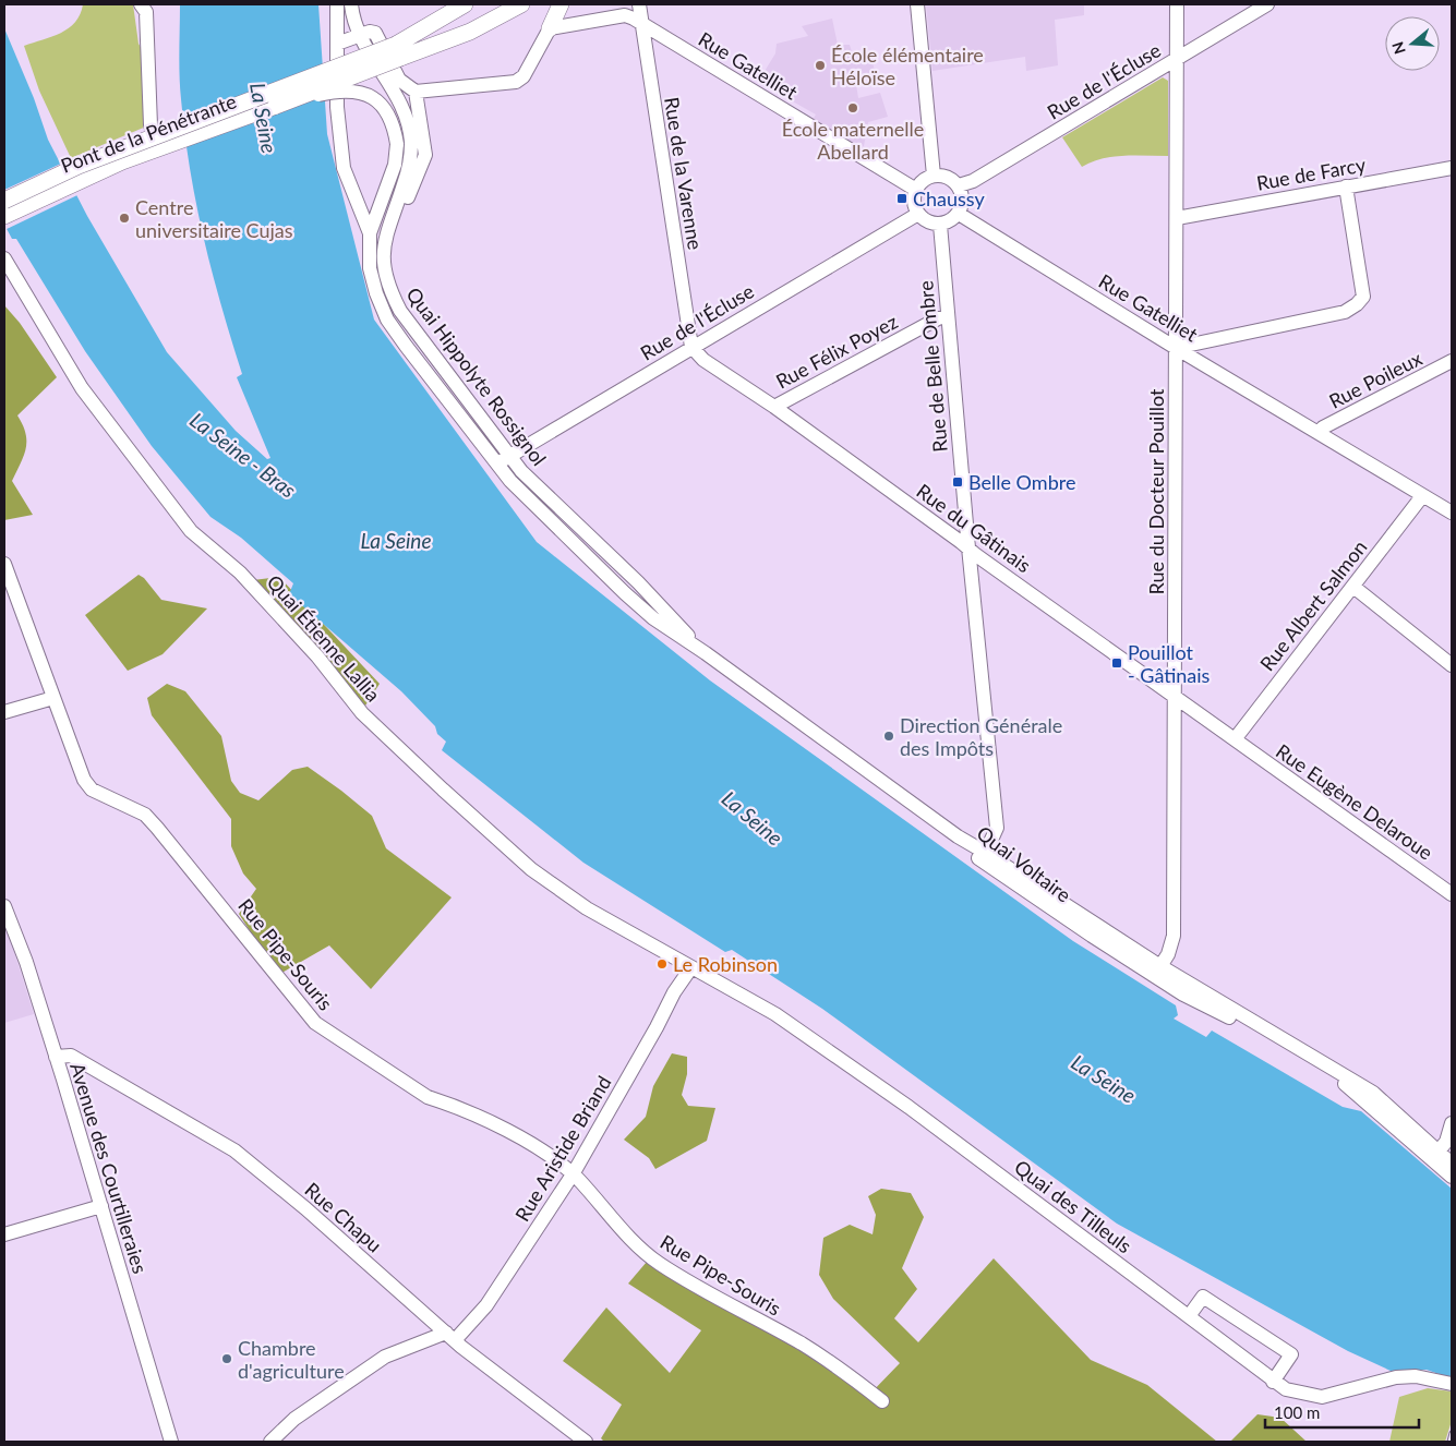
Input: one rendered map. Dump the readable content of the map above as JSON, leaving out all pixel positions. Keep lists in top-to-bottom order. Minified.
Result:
{"streets":{"main road":["Pont de la Pénétrante"],"street":["Rue Gatelliet","Rue de l'Écluse","Rue de la Varenne","Rue de Farcy","Rue Félix Poyez","Rue de Belle Ombre","Quai Hippolyte Rossignol","Rue Poileux","Rue du Docteur Pouillot","Rue du Gâtinais","Rue Albert Salmon","Quai Étienne Lallia","Rue Eugène Delaroue","Quai Voltaire","Rue Pipe-Souris","Rue Aristide Briand","Avenue des Courtilleraies","Quai des Tilleuls","Rue Chapu"]},"crossings":[["Rue Gatelliet","Rue de l'Écluse"],["Rue Gatelliet","Rue de la Varenne"],["Rue Gatelliet","Rue de Belle Ombre"],["Rue Gatelliet","Rue Poileux"],["Rue Gatelliet","Rue du Docteur Pouillot"],["Rue Gatelliet","Rue Albert Salmon"],["Rue de l'Écluse","Rue de la Varenne"],["Rue de l'Écluse","Rue de Belle Ombre"],["Rue de l'Écluse","Quai Hippolyte Rossignol"],["Rue de l'Écluse","Rue du Docteur Pouillot"],["Rue de l'Écluse","Rue du Gâtinais"],["Rue de la Varenne","Rue du Gâtinais"],["Rue de Farcy","Rue du Docteur Pouillot"],["Rue Félix Poyez","Rue de Belle Ombre"],["Rue Félix Poyez","Rue du Gâtinais"],["Rue de Belle Ombre","Rue du Gâtinais"],["Rue de Belle Ombre","Quai Voltaire"],["Quai Hippolyte Rossignol","Quai Voltaire"],["Rue du Docteur Pouillot","Rue du Gâtinais"],["Rue du Docteur Pouillot","Quai Voltaire"],["Rue du Gâtinais","Rue Albert Salmon"],["Rue du Gâtinais","Rue Eugène Delaroue"],["Rue Albert Salmon","Rue Eugène Delaroue"],["Quai Étienne Lallia","Rue Aristide Briand"],["Quai Étienne Lallia","Quai des Tilleuls"],["Rue Pipe-Souris","Rue Aristide Briand"],["Rue Aristide Briand","Quai des Tilleuls"],["Rue Aristide Briand","Rue Chapu"],["Avenue des Courtilleraies","Rue Chapu"]],"water":["La Seine","La Seine - Bras"],"places":{"other":["École élémentaire Héloïse","École maternelle Abellard","Centre universitaire Cujas","Direction Générale des Impôts","Le Robinson","Chambre d'agriculture"],"transit":["Chaussy","Belle Ombre","Pouillot - Gâtinais"]},"scale_bar":"100 m","north":"left"}
